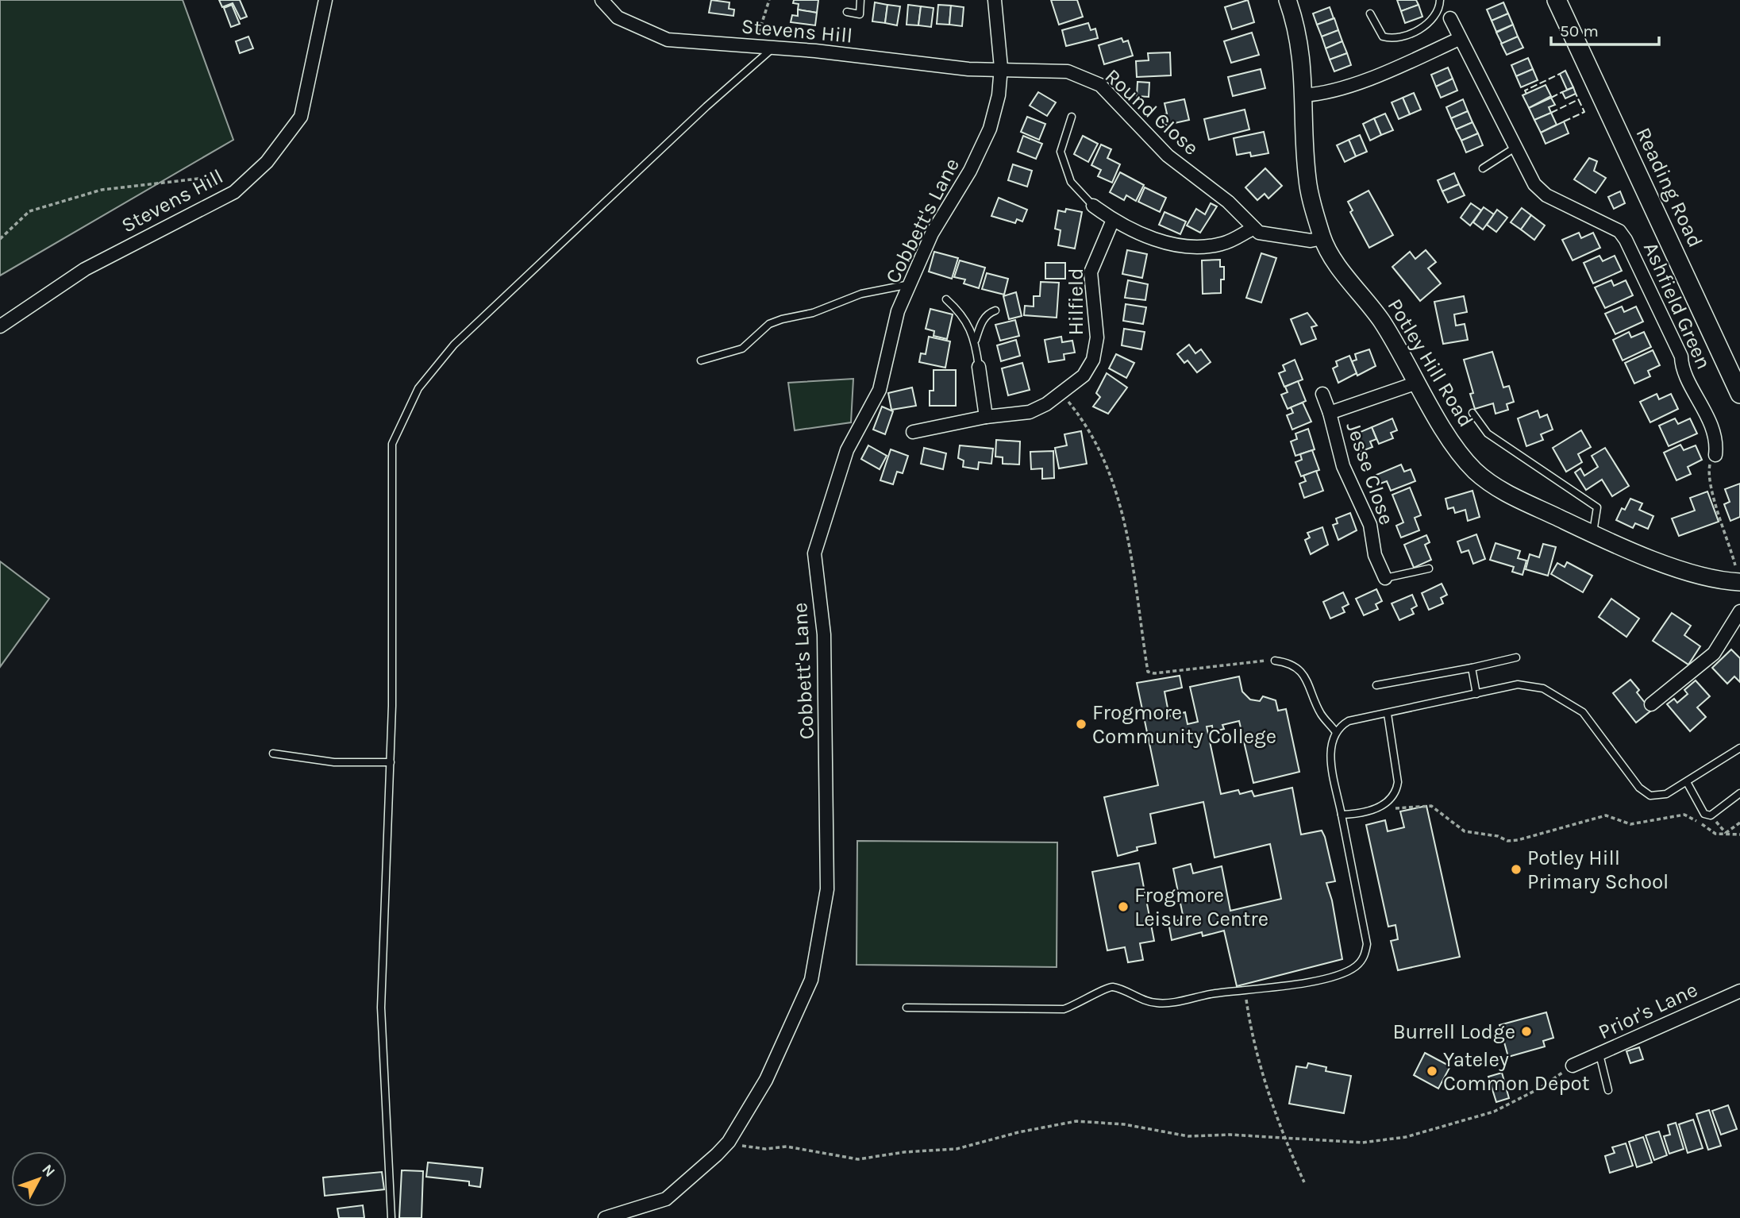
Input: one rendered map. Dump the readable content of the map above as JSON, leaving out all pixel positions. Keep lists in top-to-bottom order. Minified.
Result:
{"streets":{"main road":["Reading Road"],"street":["Stevens Hill","Round Close","Cobbett's Lane","Hilfield","Ashfield Green","Potley Hill Road","Jesse Close","Prior's Lane"]},"crossings":[["Stevens Hill","Round Close"],["Stevens Hill","Cobbett's Lane"],["Round Close","Cobbett's Lane"],["Potley Hill Road","Jesse Close"]],"places":["Frogmore Community College","Potley Hill Primary School","Frogmore Leisure Centre","Burrell Lodge","Yateley Common Depot"],"scale_bar":"50 m","north":"top right"}
